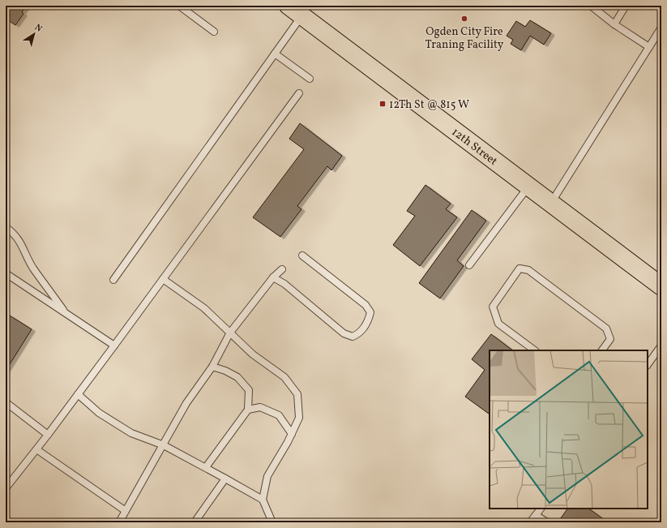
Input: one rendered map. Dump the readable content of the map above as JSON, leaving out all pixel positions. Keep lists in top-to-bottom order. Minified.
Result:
{"streets":{"main road":["12th Street"]},"places":{"other":["Ogden City Fire Traning Facility"],"transit":["12Th St @ 815 W"]},"north":"top right"}
